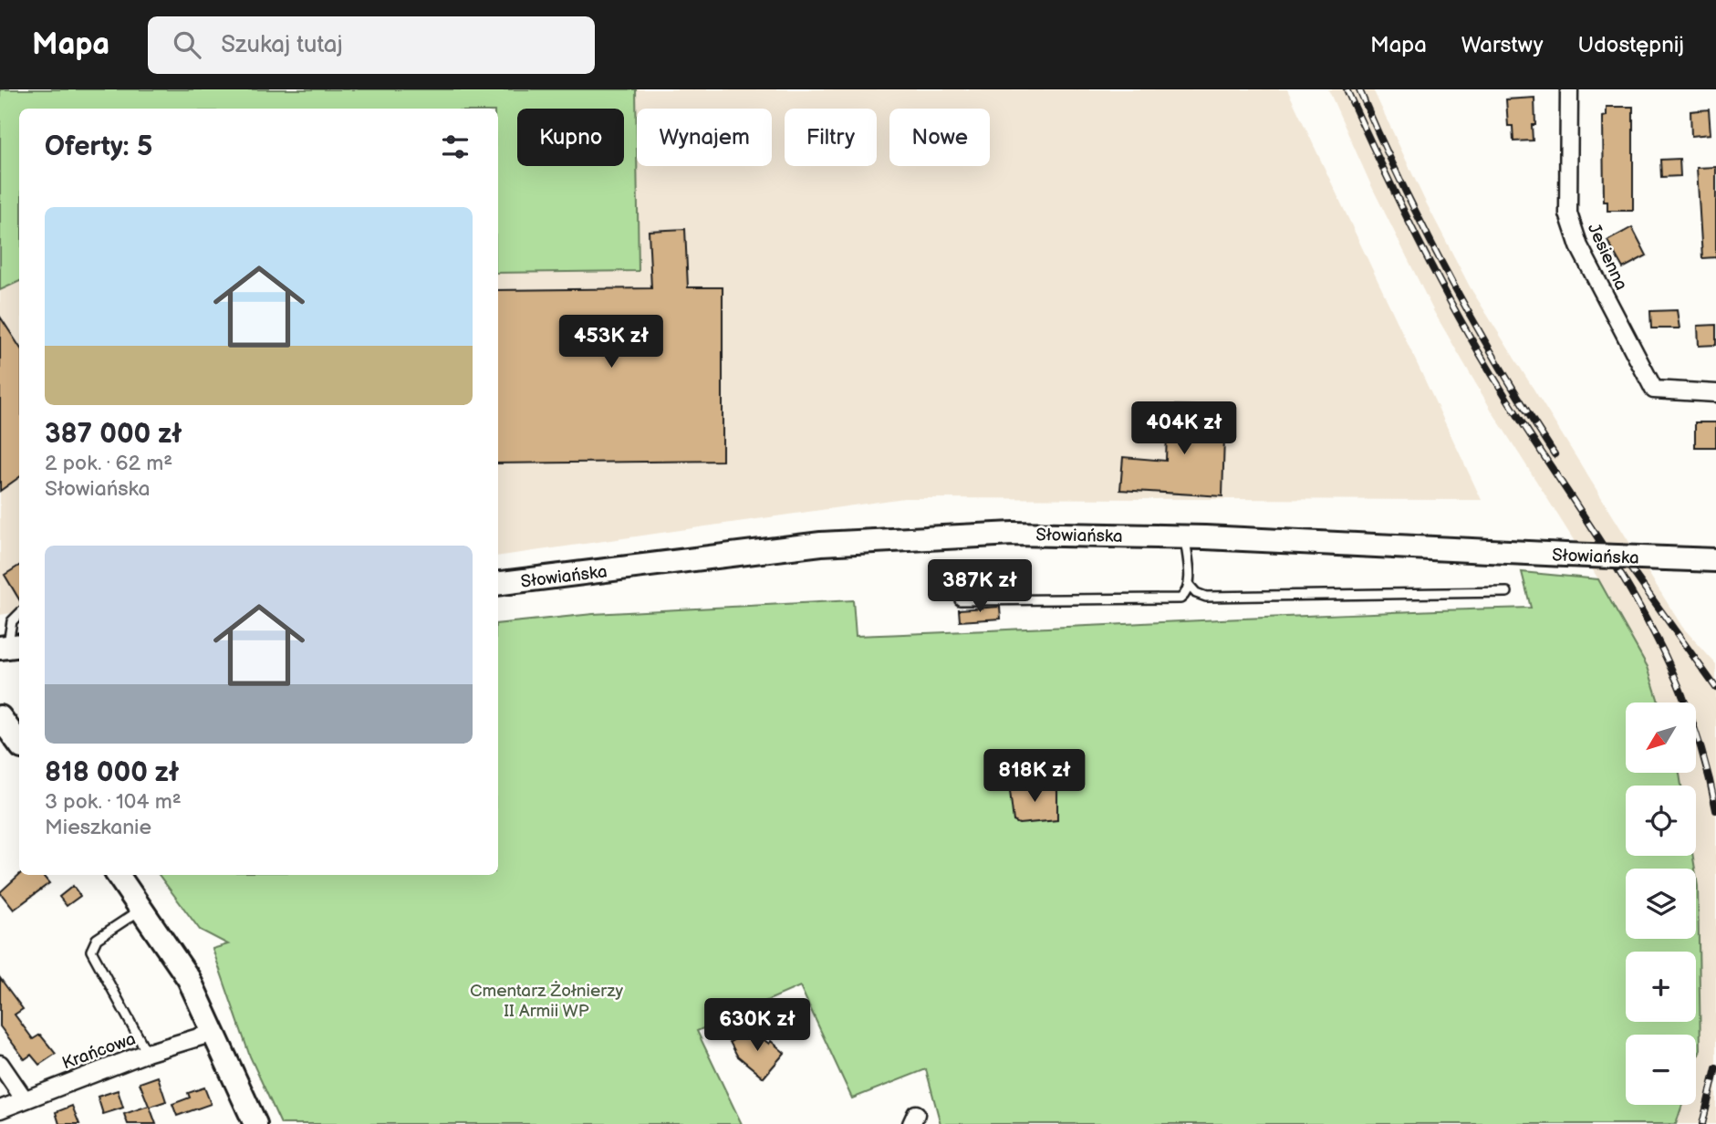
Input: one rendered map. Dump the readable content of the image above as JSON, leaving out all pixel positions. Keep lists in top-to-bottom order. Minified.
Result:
{"streets":{"street":["Jesienna","Słowiańska","Krańcowa"]},"parks":["Cmentarz Żołnierzy II Armii WP"],"north":"bottom left","page":{"header":"Mapa","search":"Szukaj tutaj","nav":["Mapa","Warstwy","Udostępnij"],"chip":["Kupno","Wynajem","Filtry","Nowe"],"heading":"Oferty: 5","list":[{"name":"387 000 zł","note":"2 pok. · 62 m² · Słowiańska"},{"name":"818 000 zł","note":"3 pok. · 104 m² · Mieszkanie"}],"price":["453K zł","404K zł","387K zł","818K zł","630K zł"],"map_buttons":["+","−"]}}
